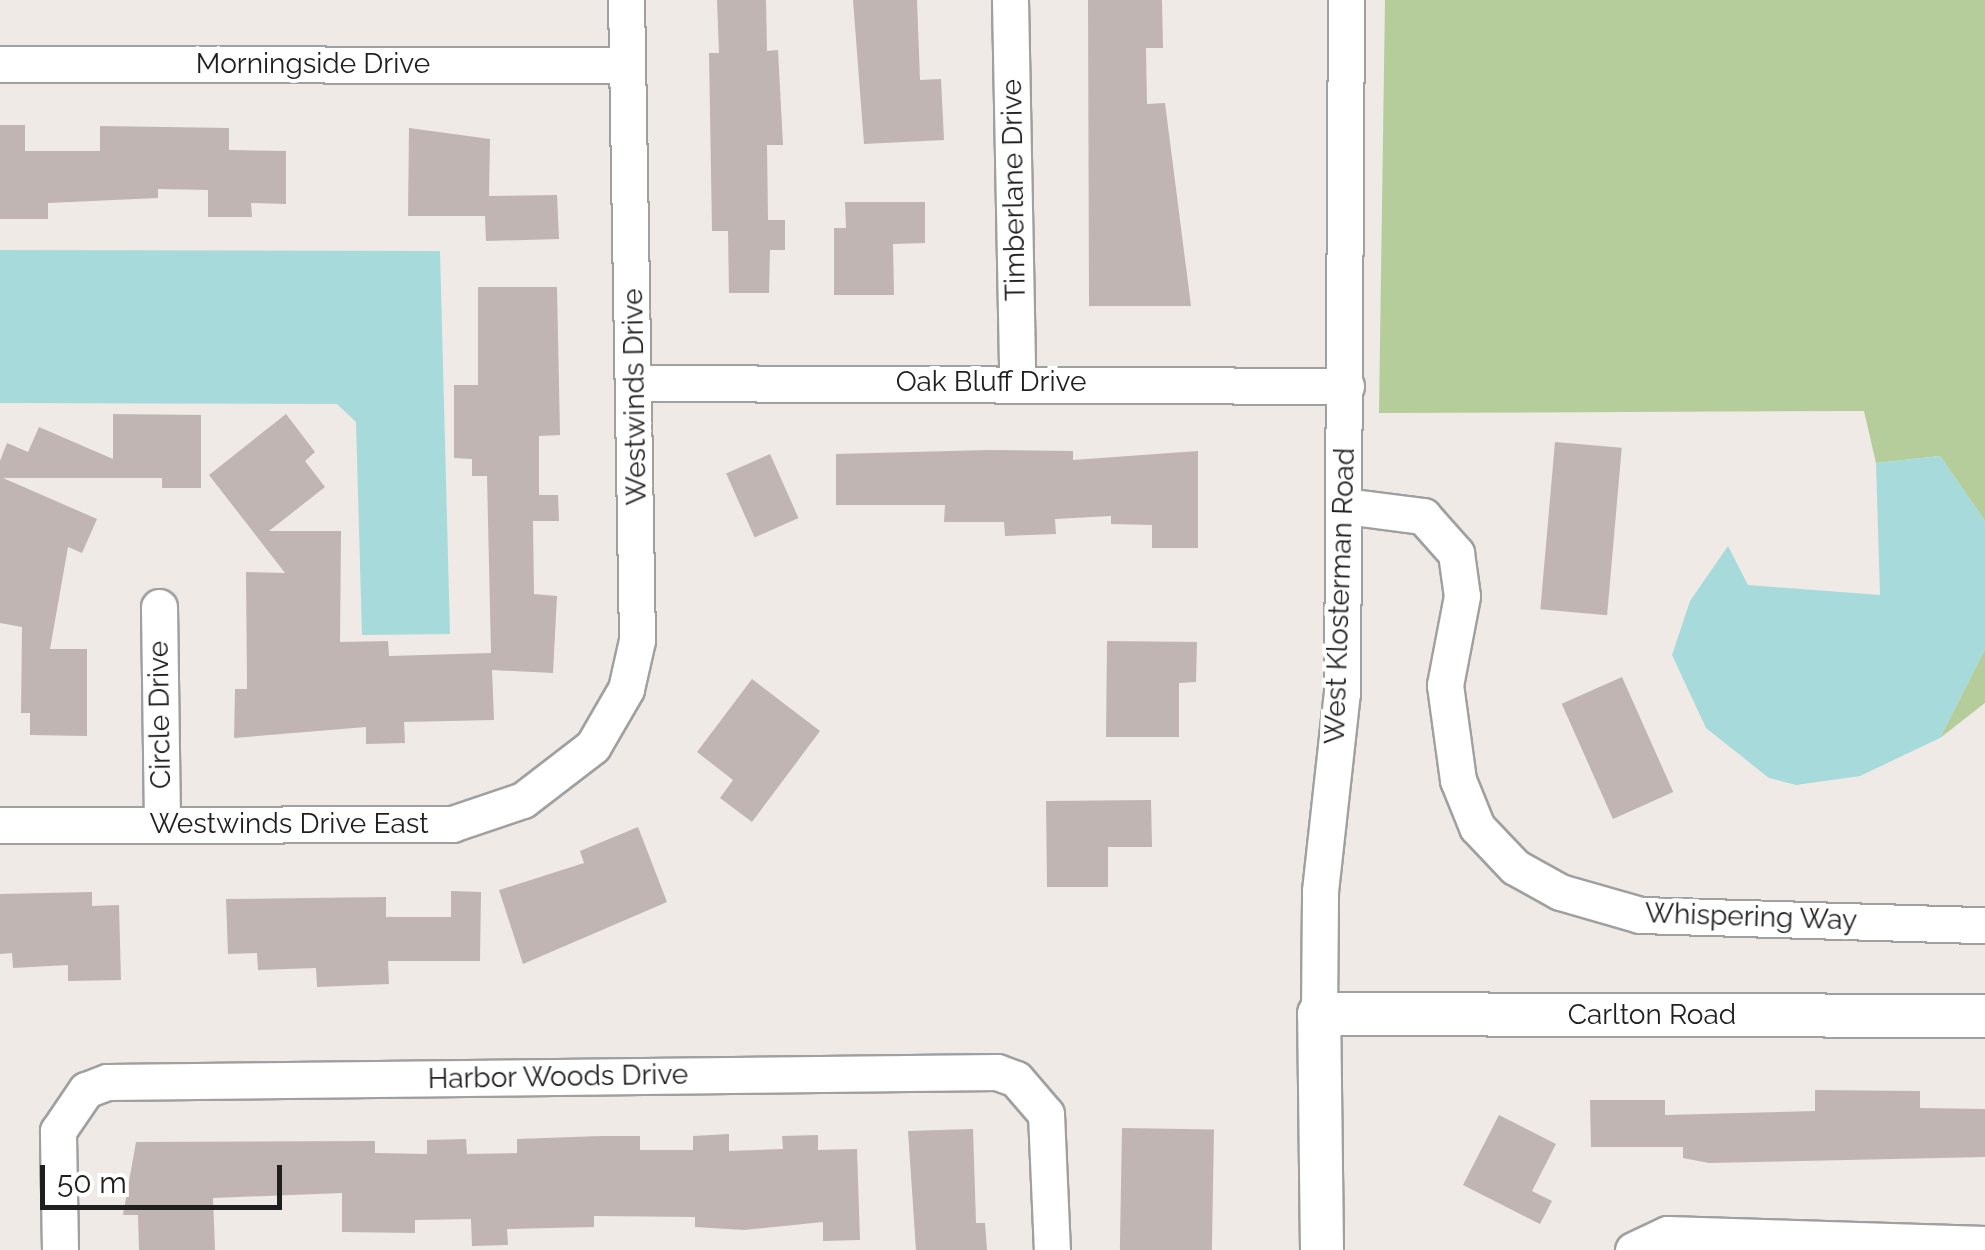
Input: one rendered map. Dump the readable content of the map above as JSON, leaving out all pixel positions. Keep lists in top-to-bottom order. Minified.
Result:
{"streets":{"street":["Morningside Drive","Timberlane Drive","Oak Bluff Drive","Westwinds Drive","West Klosterman Road","Circle Drive","Westwinds Drive East","Whispering Way","Carlton Road","Harbor Woods Drive"]},"crossings":[["Morningside Drive","Westwinds Drive"],["Timberlane Drive","Oak Bluff Drive"],["Oak Bluff Drive","Westwinds Drive"],["Oak Bluff Drive","West Klosterman Road"],["Westwinds Drive","Westwinds Drive East"],["West Klosterman Road","Whispering Way"],["West Klosterman Road","Carlton Road"],["Circle Drive","Westwinds Drive East"]],"scale_bar":"50 m"}
